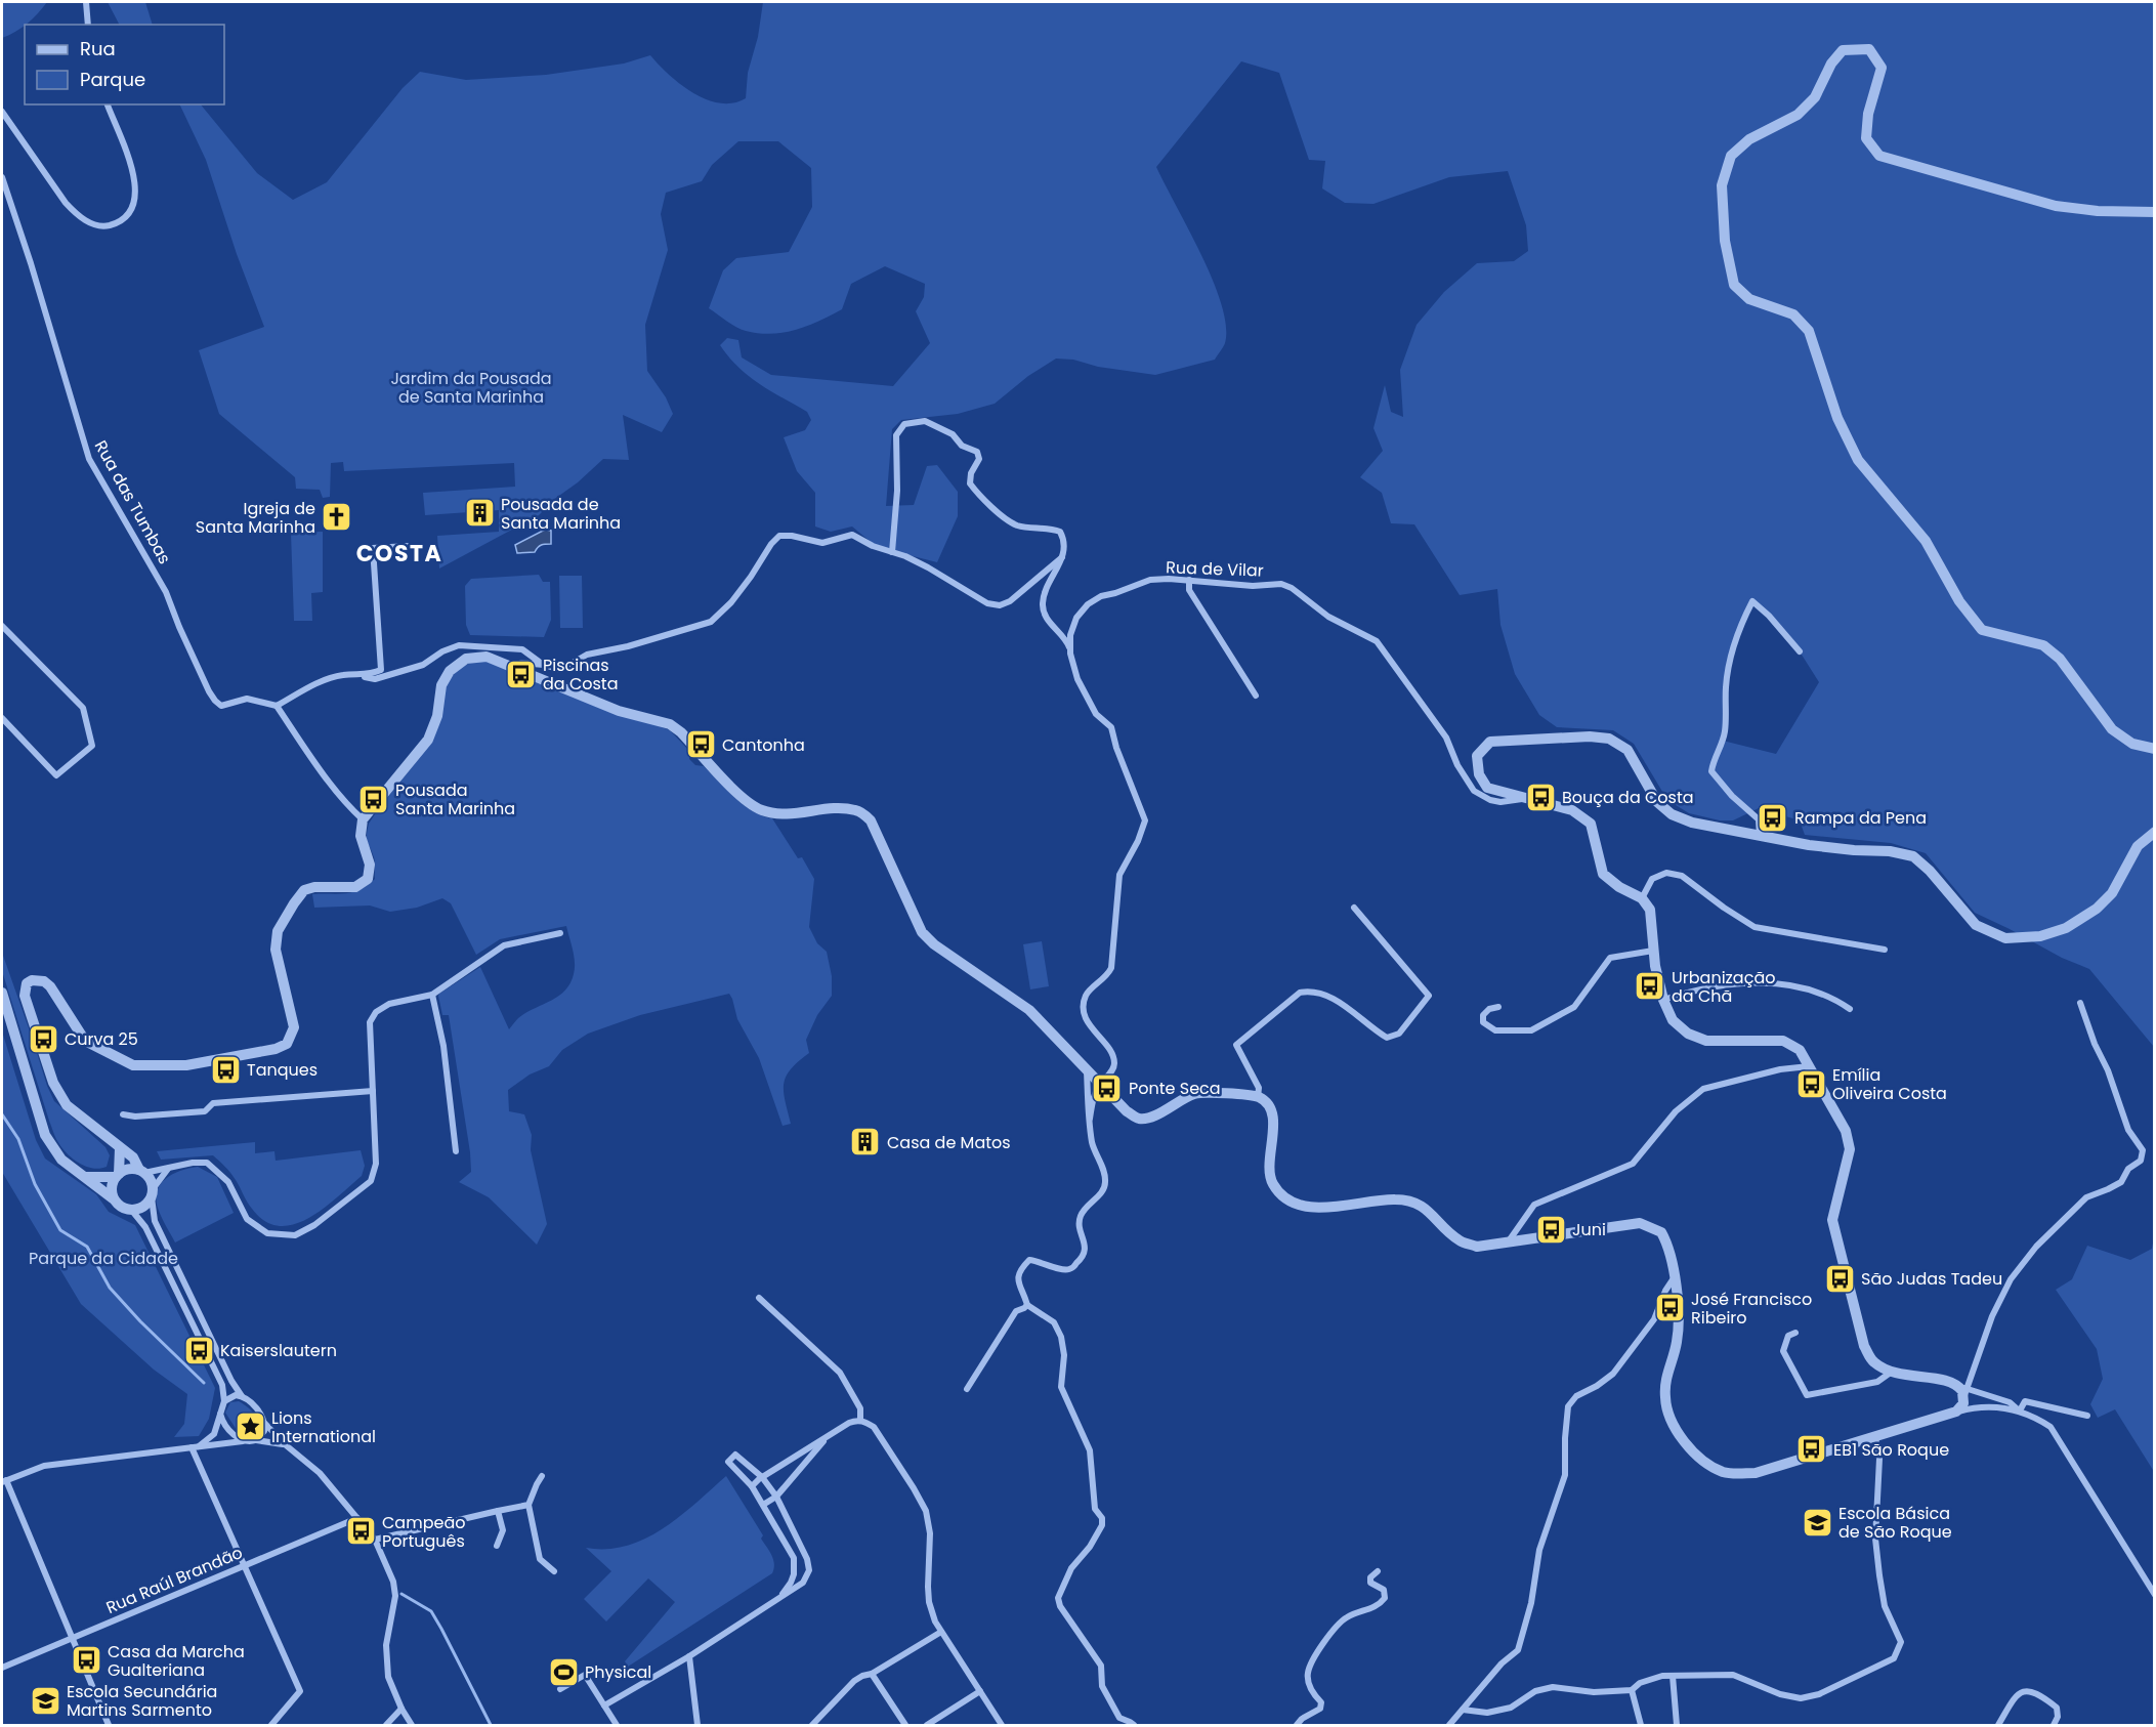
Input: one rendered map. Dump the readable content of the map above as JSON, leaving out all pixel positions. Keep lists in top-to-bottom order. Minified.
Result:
{"streets":{"street":["Rua das Tumbas","Rua de Vilar","Rua Raúl Brandão"]},"districts":["COSTA"],"parks":["Jardim da Pousada de Santa Marinha","Parque da Cidade"],"places":{"building":["Pousada de Santa Marinha","Casa de Matos"],"church":["Igreja de Santa Marinha"],"bus stop":["Piscinas da Costa","Cantonha","Bouça da Costa","Pousada Santa Marinha","Rampa da Pena","Urbanização da Chã","Curva 25","Tanques","Emília Oliveira Costa","Ponte Seca","Juni","São Judas Tadeu","José Francisco Ribeiro","Kaiserslautern","EB1 São Roque","Campeão Português","Casa da Marcha Gualteriana"],"place":["Lions International"],"school or university":["Escola Básica de São Roque","Escola Secundária Martins Sarmento"],"sports":["Physical"]},"legend":["Rua","Parque"]}
